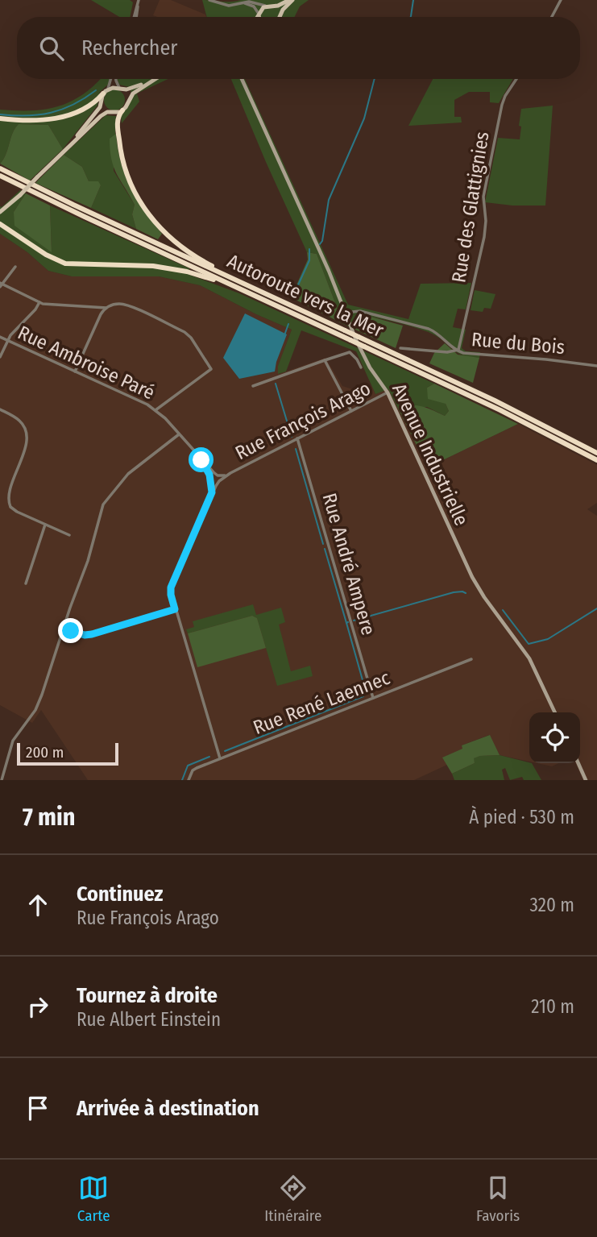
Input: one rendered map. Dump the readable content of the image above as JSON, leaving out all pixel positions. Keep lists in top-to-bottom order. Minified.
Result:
{"streets":{"highway":["Autoroute vers la Mer"],"street":["Rue des Glattignies","Rue du Bois","Rue Ambroise Paré","Rue François Arago","Avenue Industrielle","Rue André Ampere","Rue René Laennec"]},"crossings":[["Rue des Glattignies","Rue du Bois"],["Rue du Bois","Avenue Industrielle"],["Rue Ambroise Paré","Rue François Arago"],["Rue François Arago","Avenue Industrielle"],["Rue François Arago","Rue André Ampere"],["Rue François Arago","Rue René Laennec"],["Rue André Ampere","Rue René Laennec"]],"scale_bar":"200 m","page":{"search":"Rechercher","scale":"200 m","heading":["7 min","À pied · 530 m"],"list":[["Continuez","Rue François Arago","320 m"],["Tournez à droite","Rue Albert Einstein","210 m"],"Arrivée à destination"],"nav":["Carte","Itinéraire","Favoris"]}}
